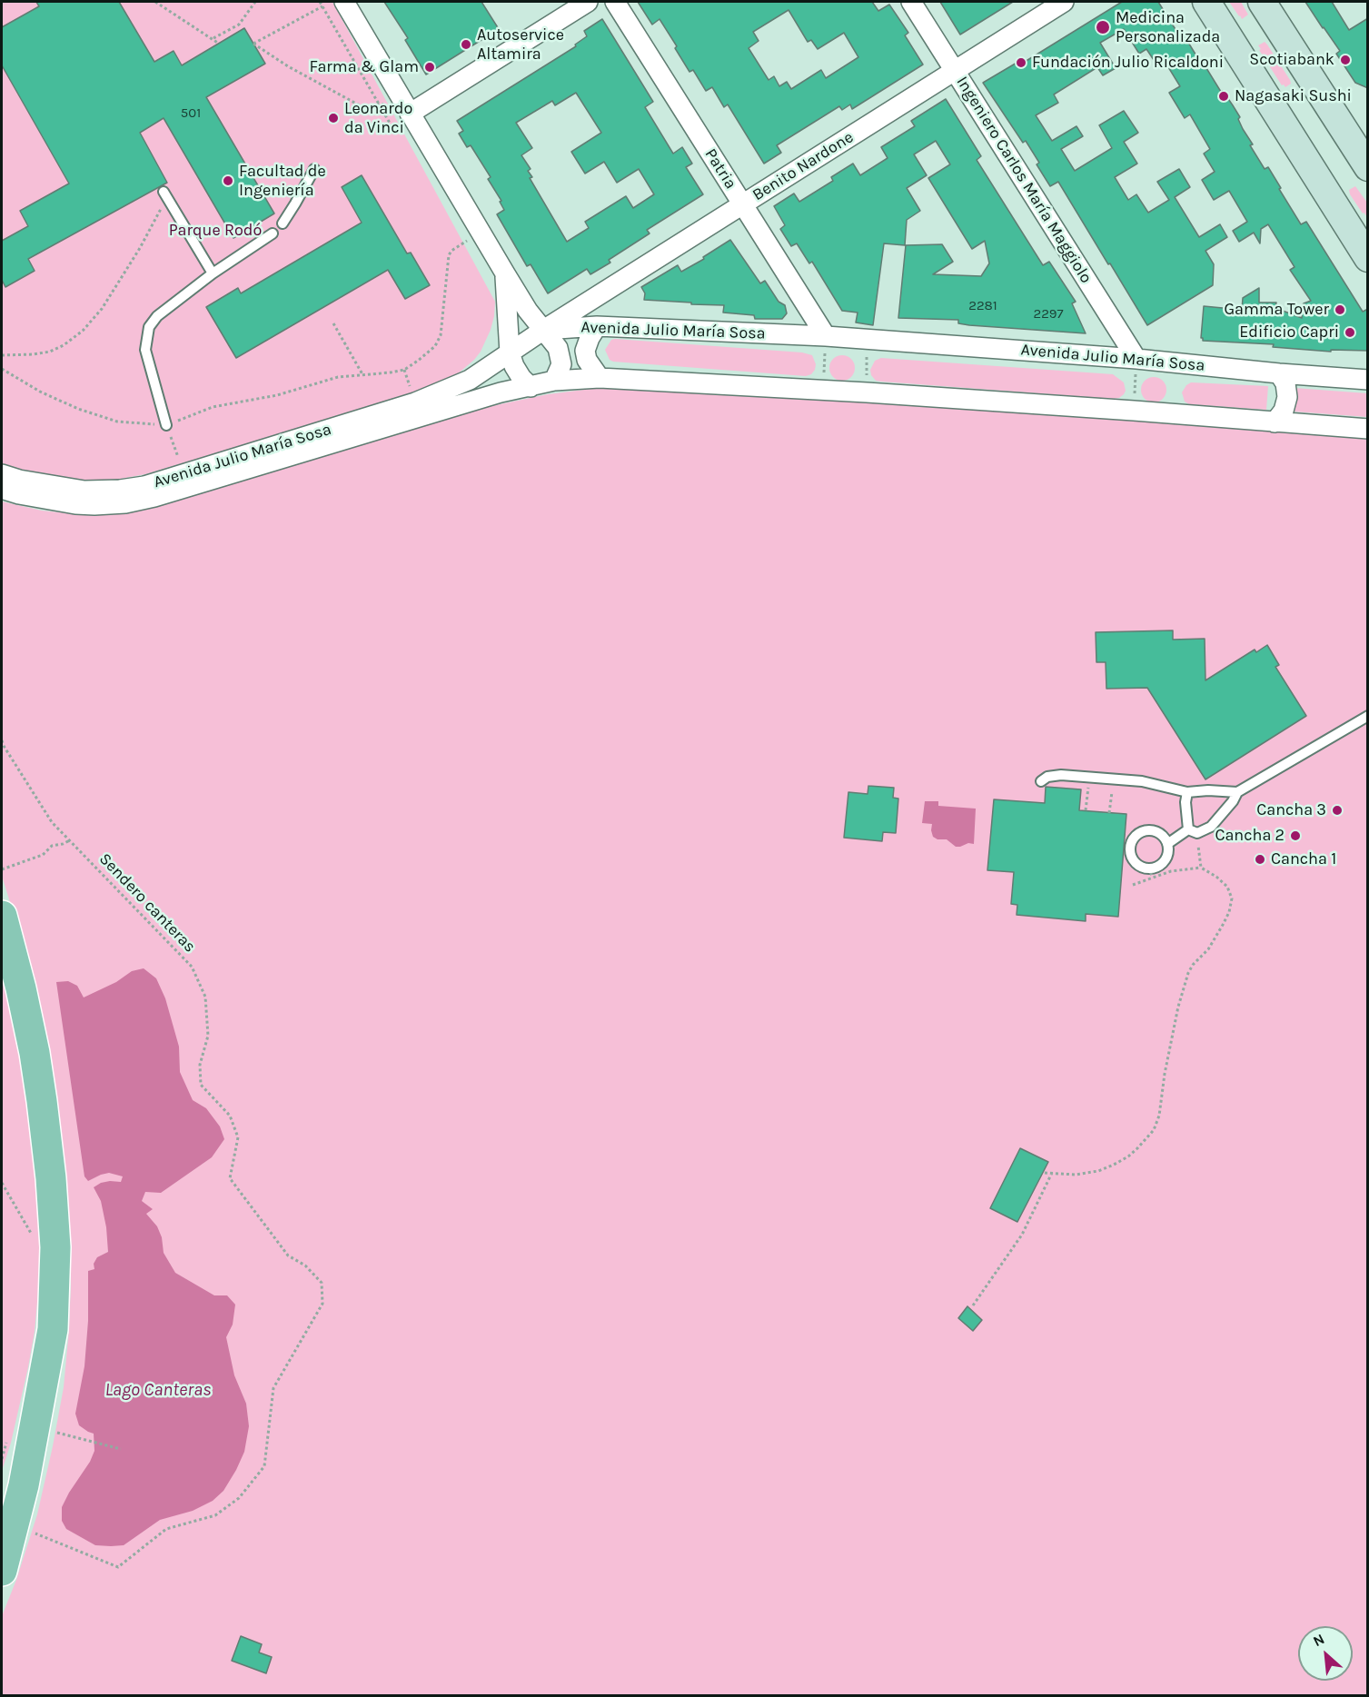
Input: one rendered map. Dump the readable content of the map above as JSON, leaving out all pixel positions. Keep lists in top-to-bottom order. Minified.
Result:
{"streets":{"street":["Benito Nardone","Patria","Ingeniero Carlos María Maggiolo","Avenida Julio María Sosa"],"path":["Sendero canteras"]},"crossings":[["Benito Nardone","Patria"],["Benito Nardone","Ingeniero Carlos María Maggiolo"],["Benito Nardone","Avenida Julio María Sosa"],["Patria","Avenida Julio María Sosa"],["Ingeniero Carlos María Maggiolo","Avenida Julio María Sosa"]],"water":["Lago Canteras"],"parks":["Parque Rodó"],"places":["Medicina Personalizada","Autoservice Altamira","Scotiabank","Fundación Julio Ricaldoni","Farma & Glam","Nagasaki Sushi","Leonardo da Vinci","Facultad de Ingeniería","Gamma Tower","Edificio Capri","Cancha 3","Cancha 2","Cancha 1"],"house_numbers":["501","2281","2297"],"north":"top left"}
